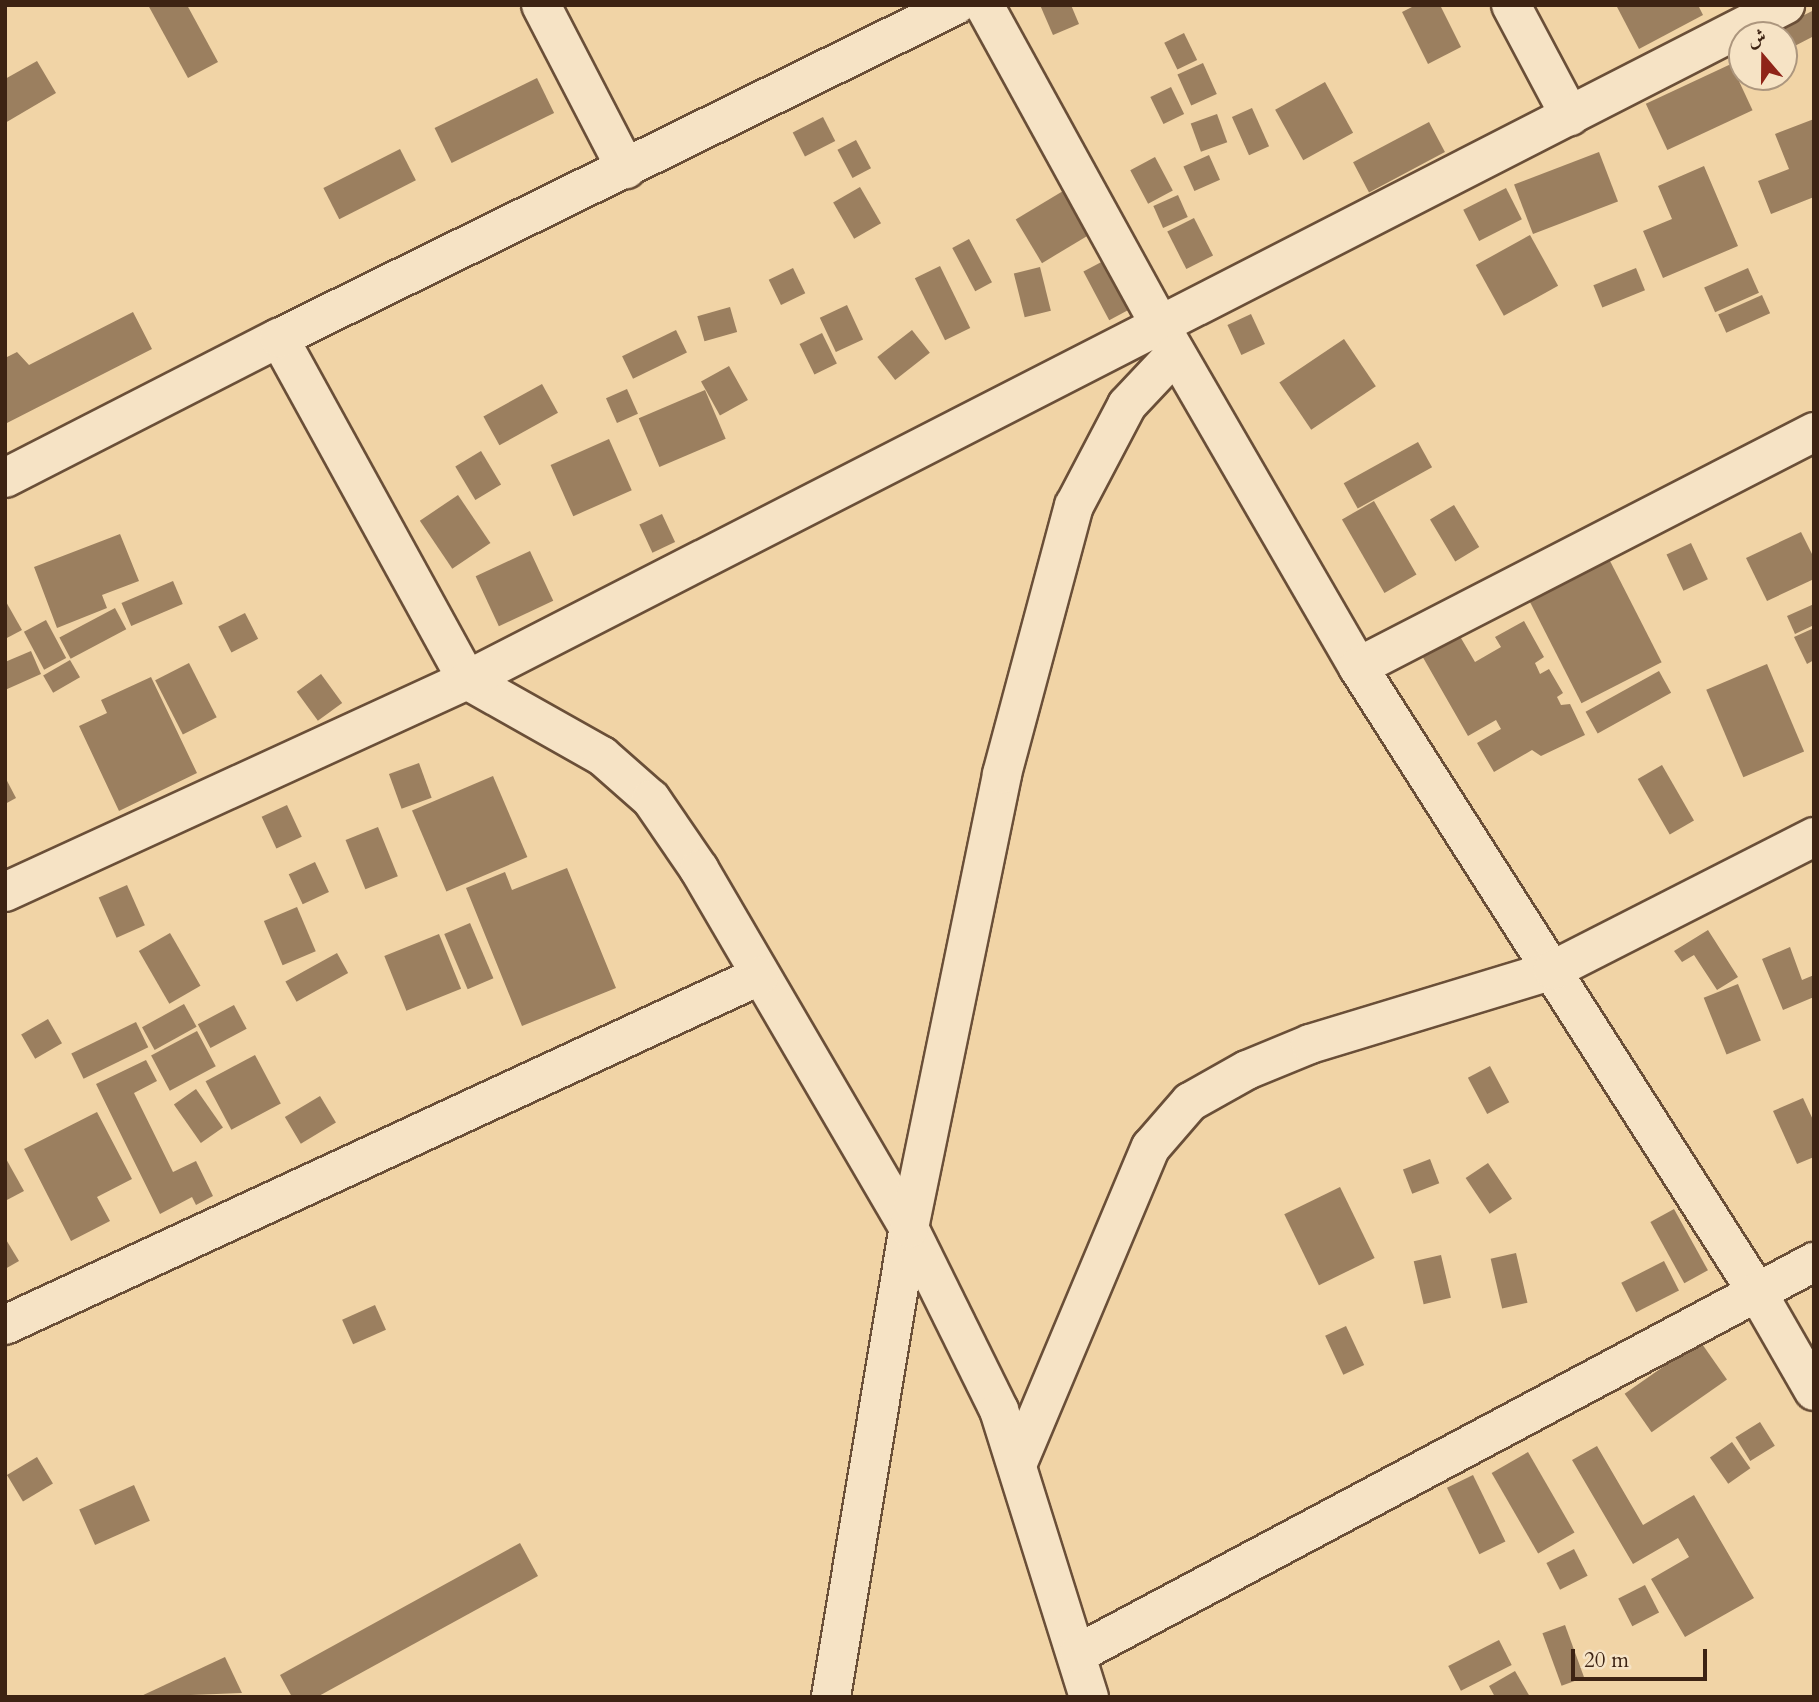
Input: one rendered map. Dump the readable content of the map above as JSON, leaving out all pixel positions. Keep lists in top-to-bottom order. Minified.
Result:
{"scale_bar":"20 m","north":"top"}
